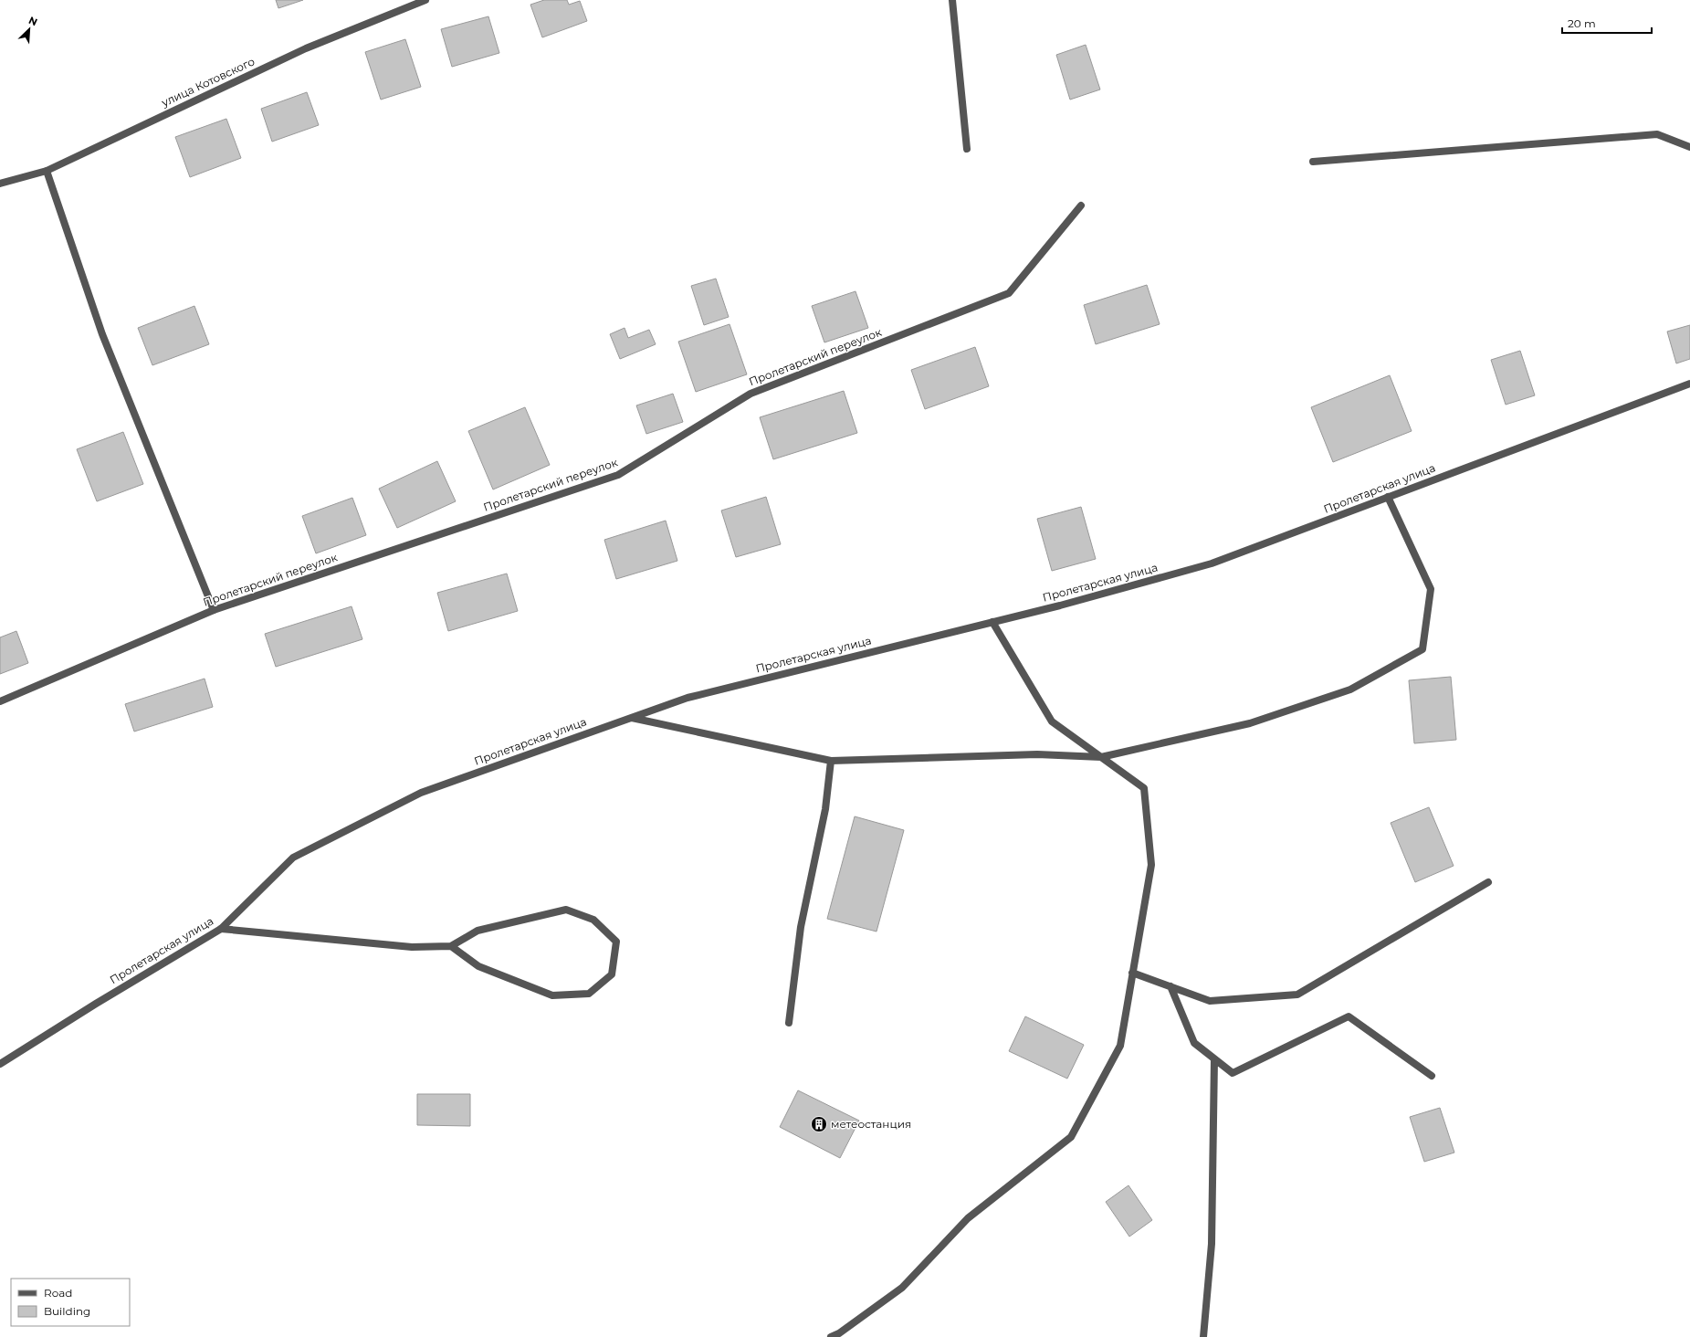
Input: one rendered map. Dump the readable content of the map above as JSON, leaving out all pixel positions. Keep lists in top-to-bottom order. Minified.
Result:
{"streets":{"street":["улица Котовского","Пролетарский переулок","Пролетарская улица"]},"places":{"building":["метеостанция"]},"legend":["Road","Building"],"scale_bar":"20 m","north":"top right"}
